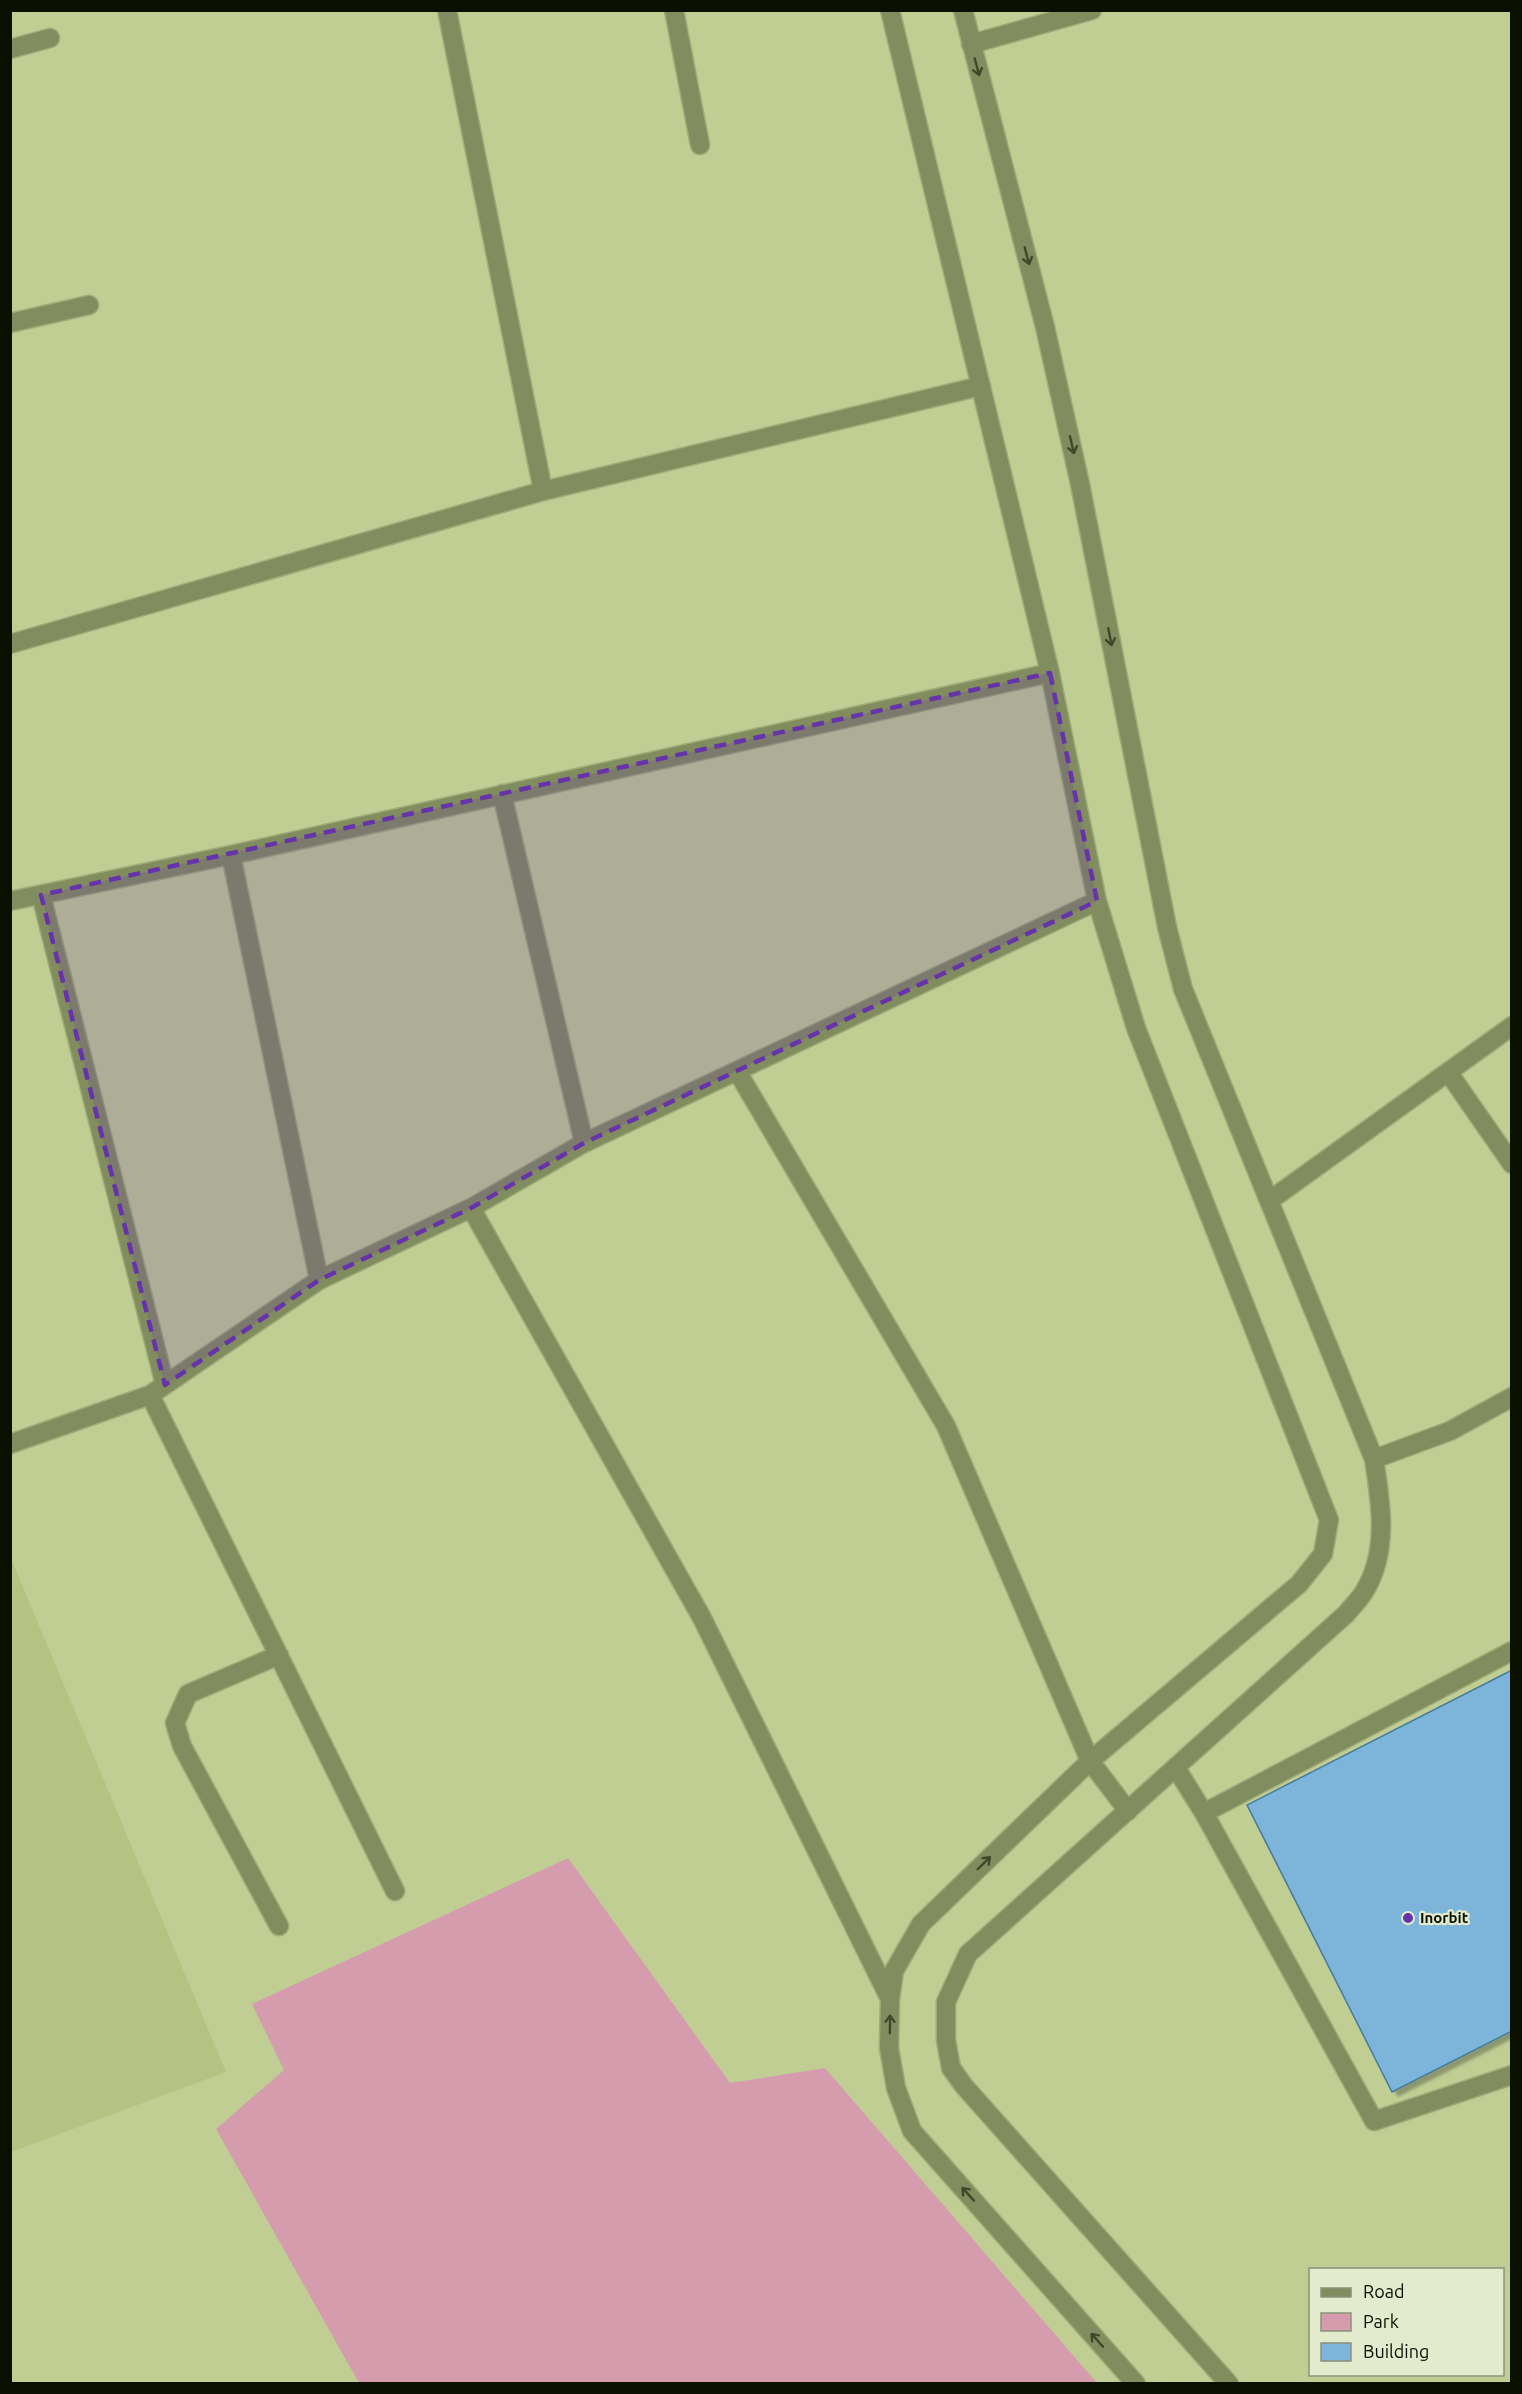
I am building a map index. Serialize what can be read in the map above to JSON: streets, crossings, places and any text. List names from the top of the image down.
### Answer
{
  "places": ["Inorbit"],
  "legend": ["Road", "Park", "Building"]
}
